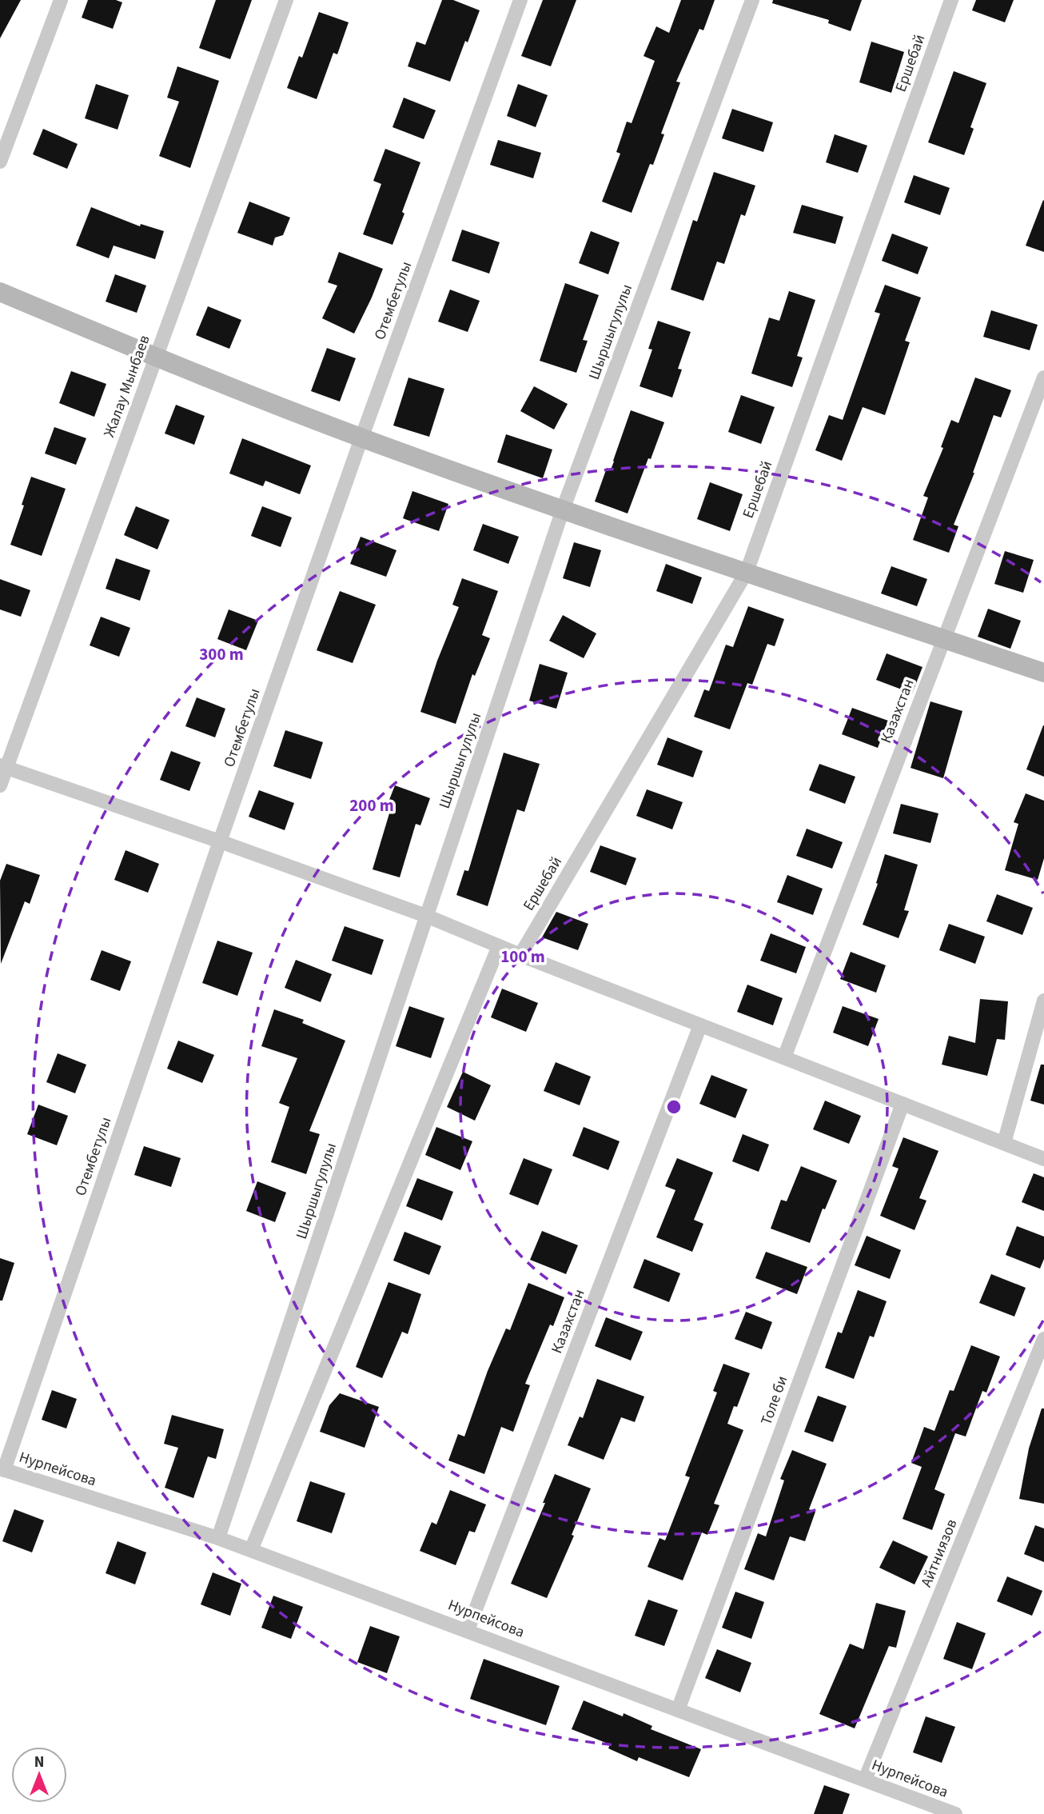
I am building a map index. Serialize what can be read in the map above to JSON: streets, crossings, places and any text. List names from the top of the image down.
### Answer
{
  "streets": {
    "street": [
      "Ершебай",
      "Отембетулы",
      "Шыршыгулулы",
      "Жалау Мынбаев",
      "Казахстан",
      "Толе би",
      "Нурпейсова",
      "Айтниязов"
    ]
  },
  "crossings": [
    ["Отембетулы", "Нурпейсова"],
    ["Шыршыгулулы", "Нурпейсова"],
    ["Казахстан", "Нурпейсова"],
    ["Толе би", "Нурпейсова"],
    ["Нурпейсова", "Айтниязов"]
  ],
  "north": "top",
  "rings": ["300 m", "200 m", "100 m"]
}
